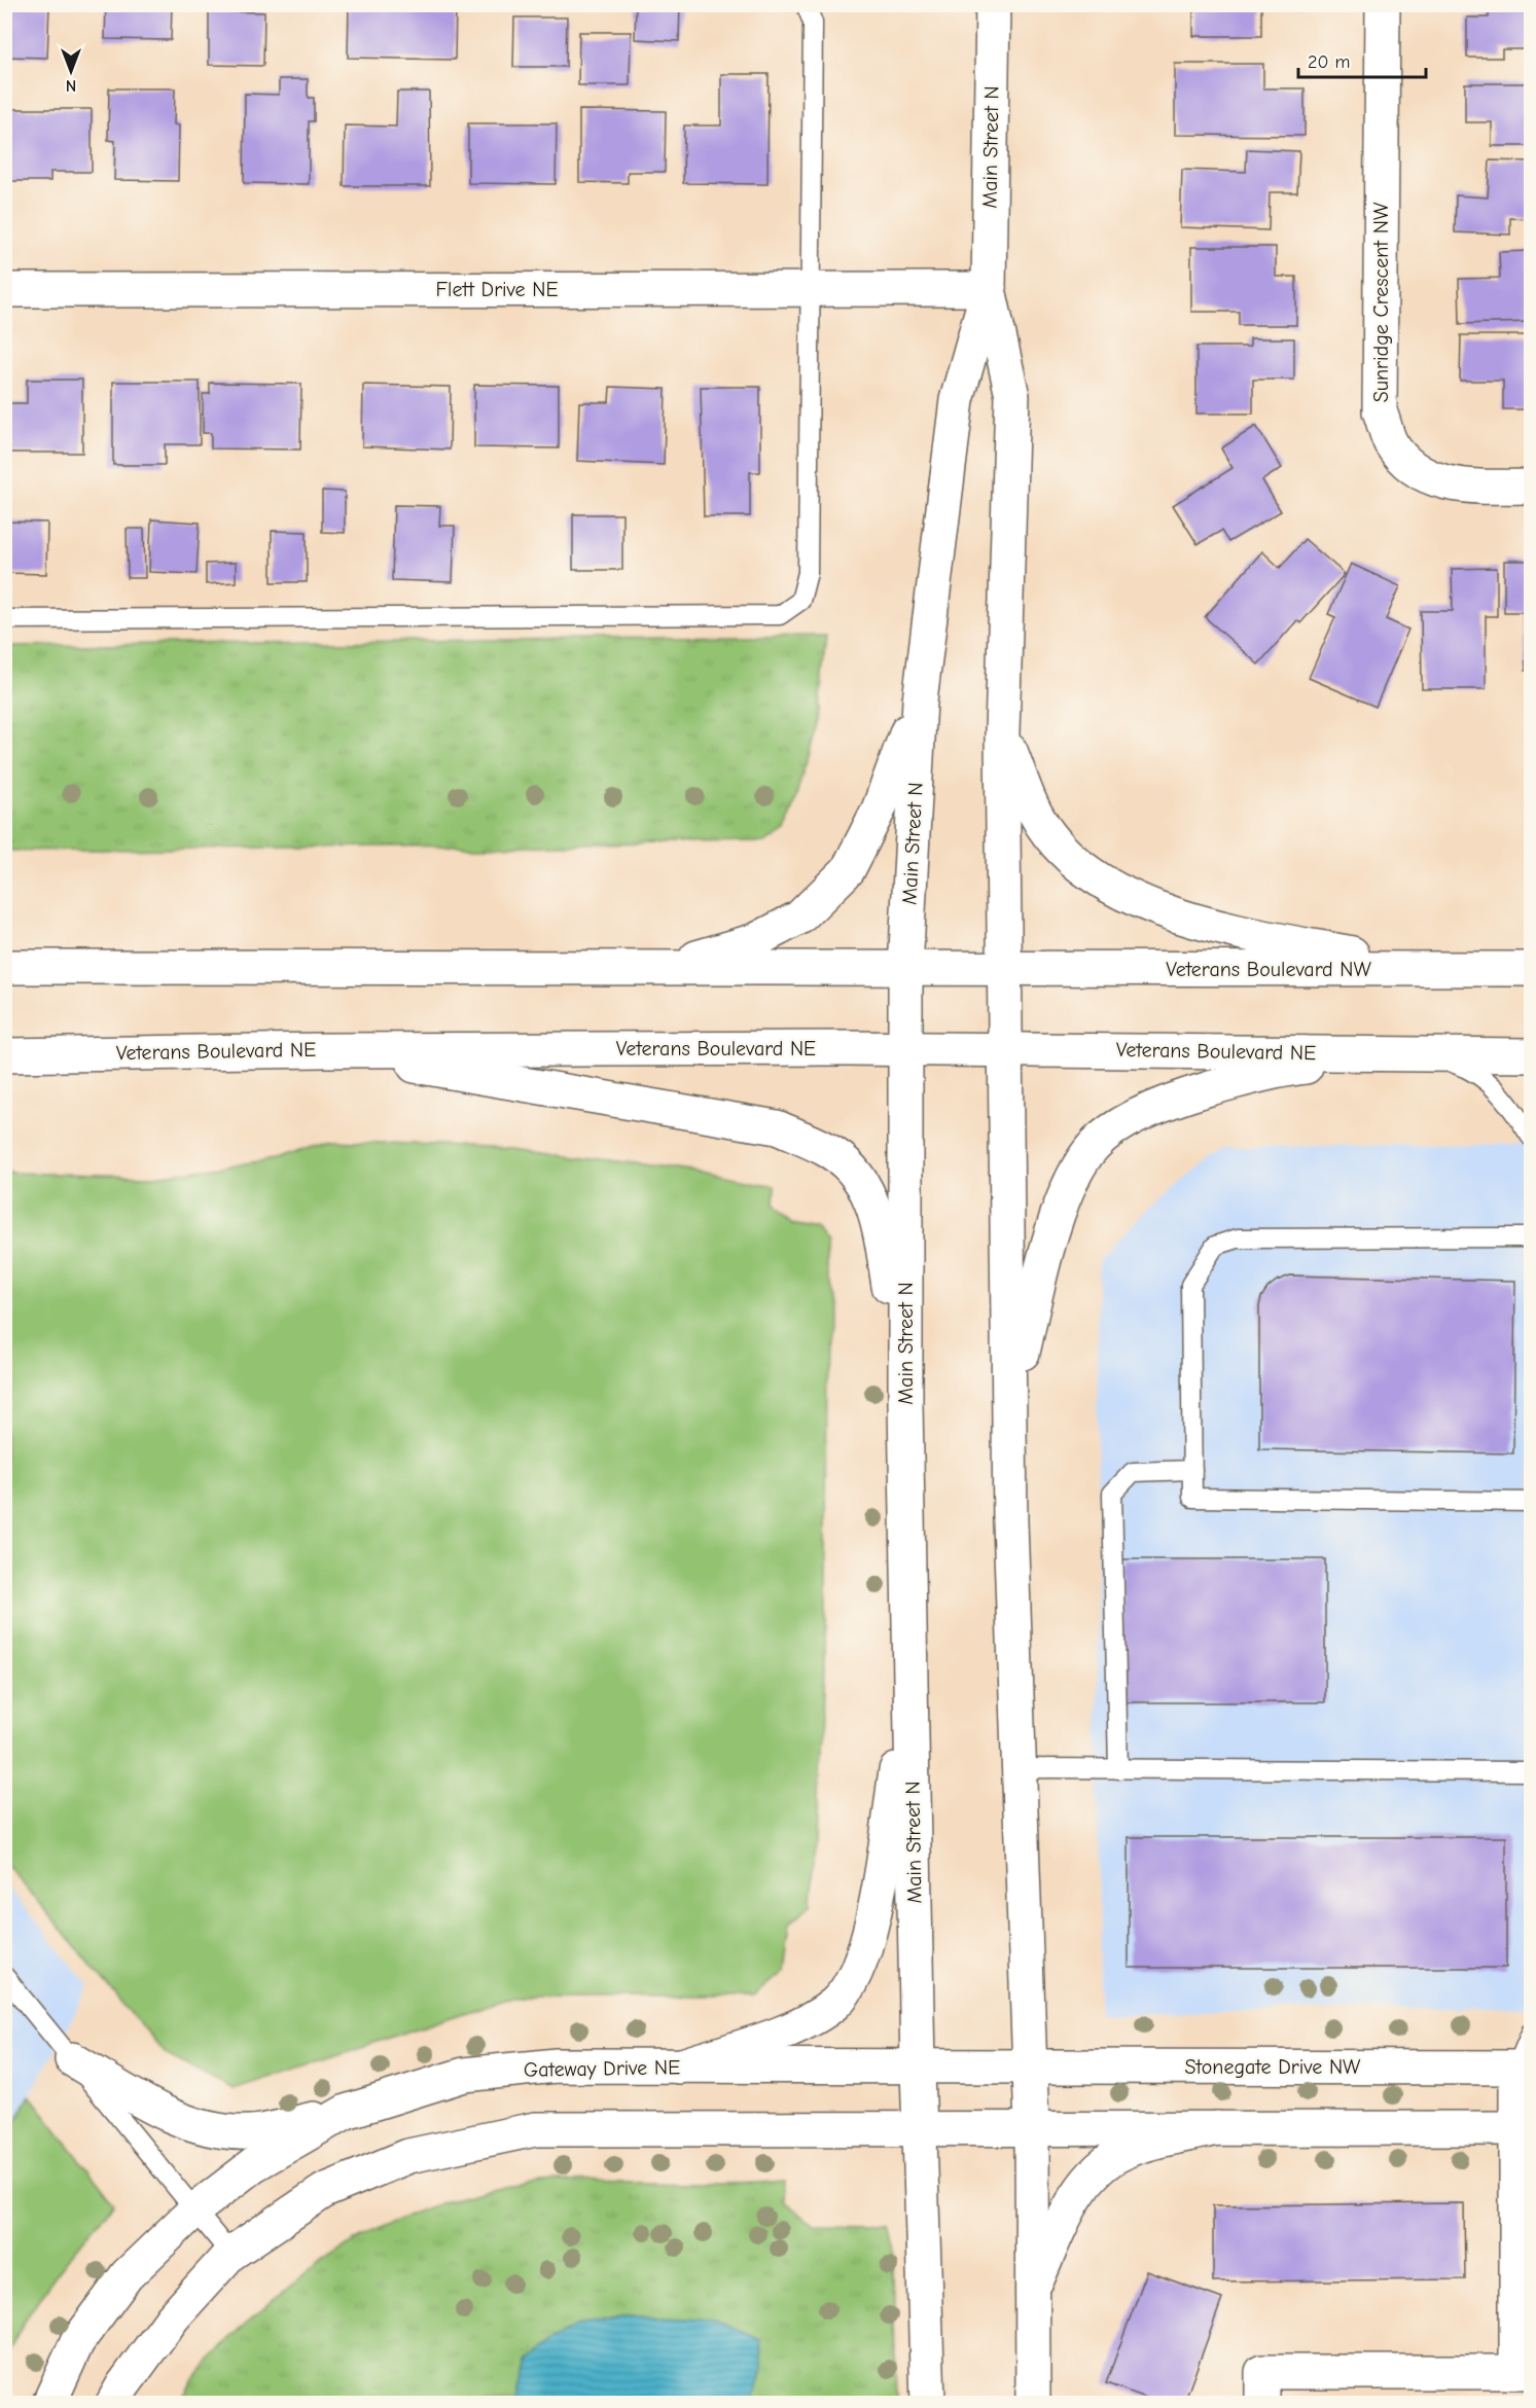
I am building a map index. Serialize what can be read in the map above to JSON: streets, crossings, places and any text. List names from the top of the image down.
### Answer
{
  "streets": {
    "street": [
      "Main Street N",
      "Flett Drive NE",
      "Sunridge Crescent NW",
      "Veterans Boulevard NW",
      "Veterans Boulevard NE",
      "Stonegate Drive NW",
      "Gateway Drive NE"
    ]
  },
  "crossings": [
    ["Main Street N", "Flett Drive NE"],
    ["Main Street N", "Veterans Boulevard NW"],
    ["Main Street N", "Veterans Boulevard NE"],
    ["Main Street N", "Stonegate Drive NW"],
    ["Main Street N", "Gateway Drive NE"],
    ["Stonegate Drive NW", "Gateway Drive NE"]
  ],
  "scale_bar": "20 m",
  "north": "bottom"
}
